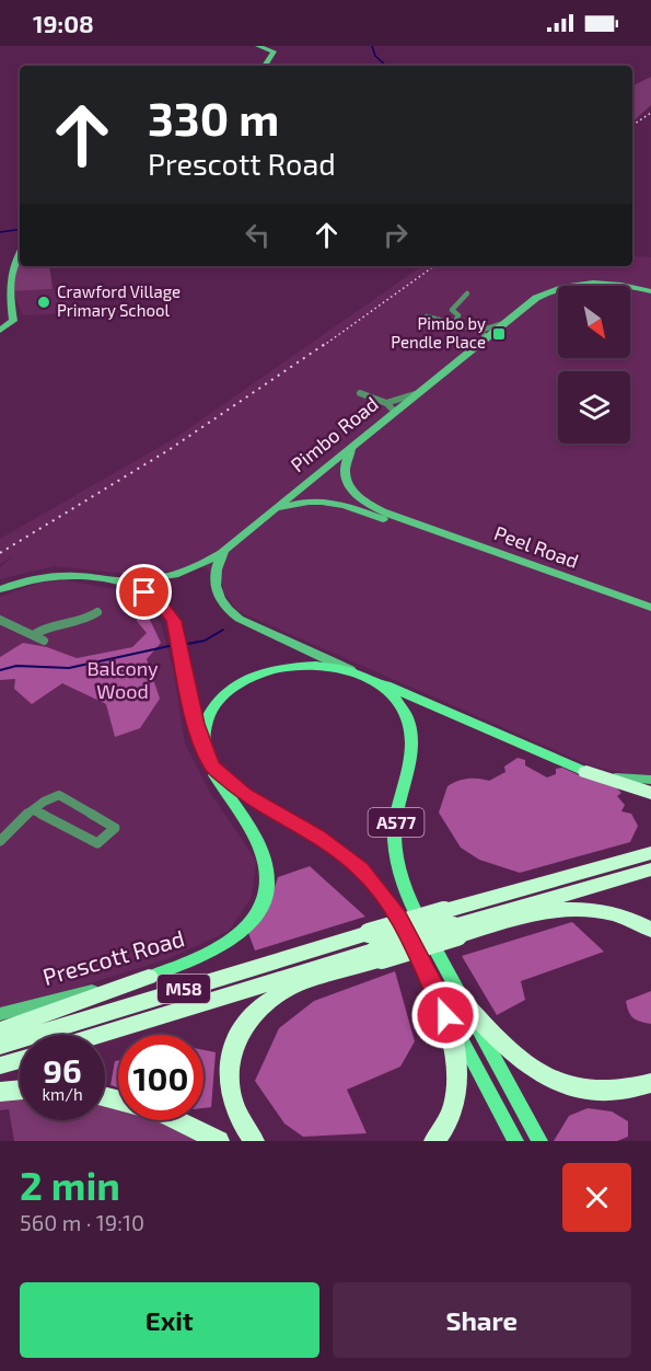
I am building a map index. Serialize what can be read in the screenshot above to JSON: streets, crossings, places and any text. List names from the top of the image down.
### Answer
{
  "streets": {
    "highway": ["M58"],
    "main road": ["A577", "Prescott Road"],
    "street": ["Pimbo Road", "Peel Road"]
  },
  "crossings": [
    ["Pimbo Road", "Peel Road"],
    ["A577", "Prescott Road"]
  ],
  "parks": ["Balcony Wood"],
  "places": {
    "other": ["Crawford Village Primary School"],
    "transit": ["Pimbo by Pendle Place"]
  },
  "north": "bottom right",
  "page": {
    "status": "19:08",
    "turn": ["330 m", "Prescott Road"],
    "speed": "96 km/h",
    "limit": "100",
    "heading": ["2 min", "560 m · 19:10"],
    "buttons": ["Exit", "Share"]
  }
}
